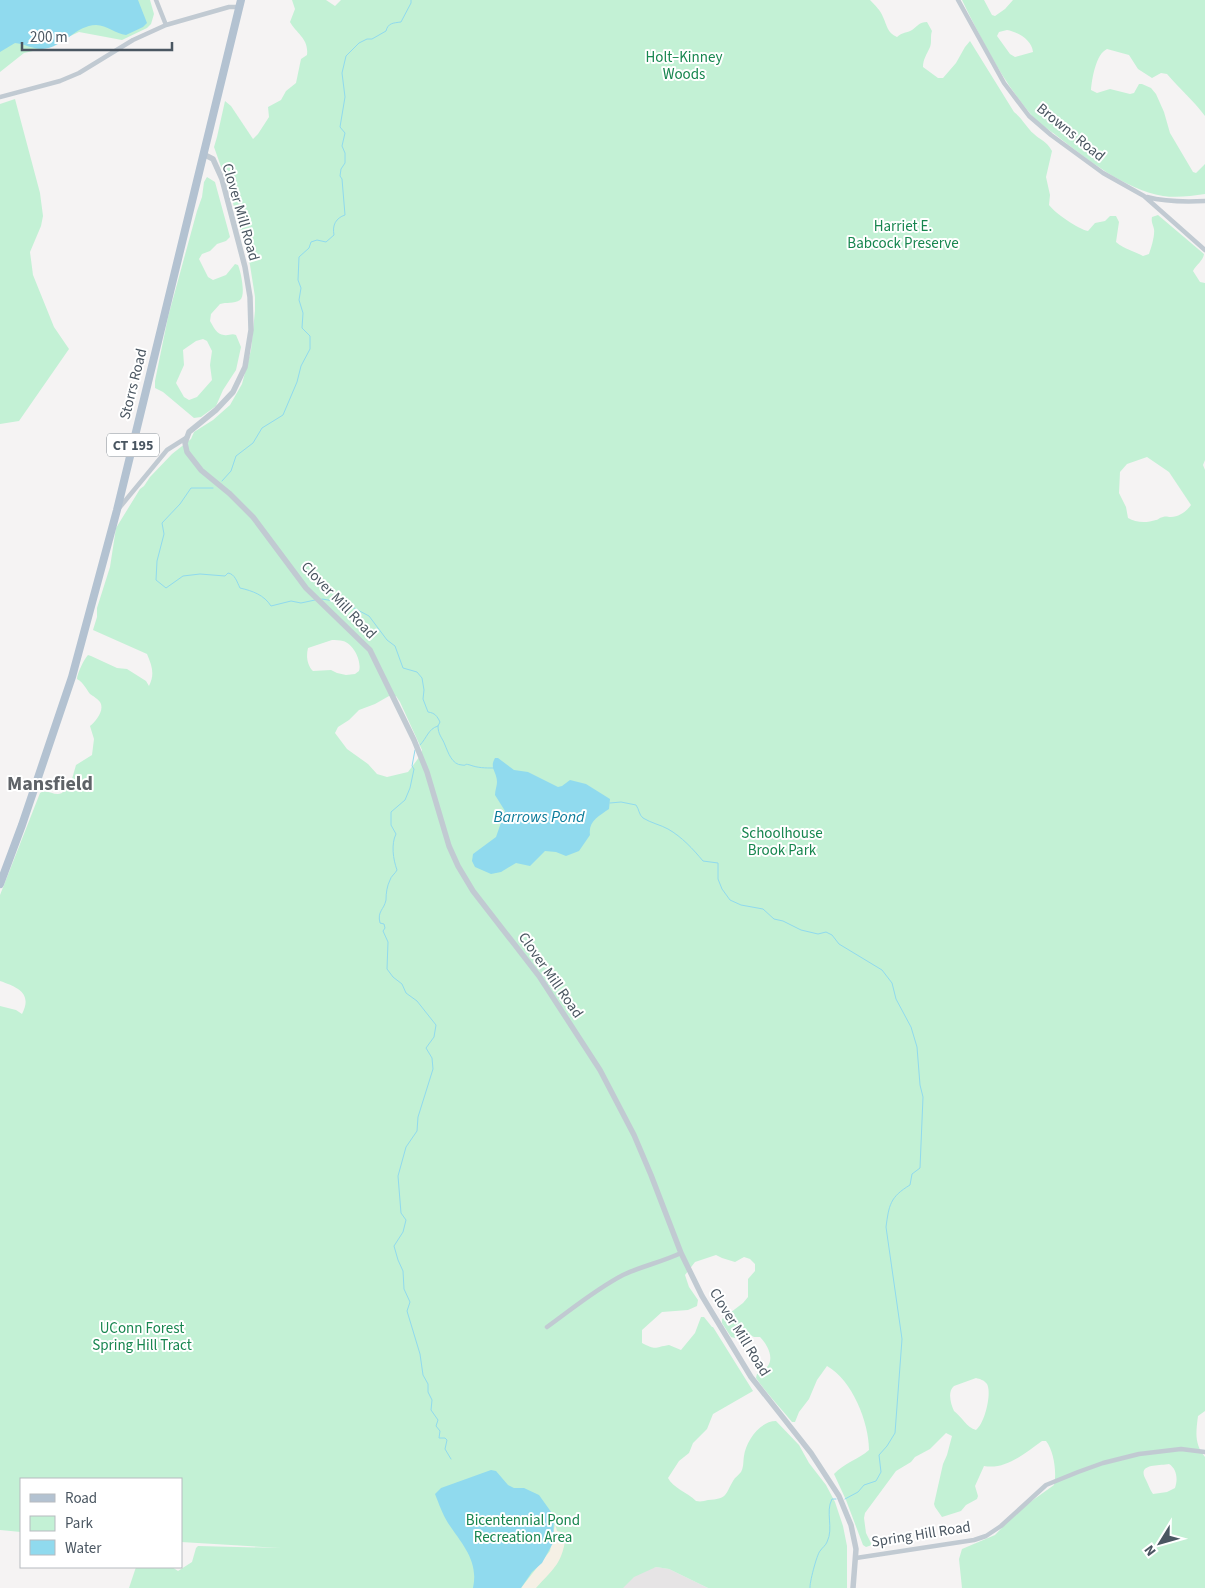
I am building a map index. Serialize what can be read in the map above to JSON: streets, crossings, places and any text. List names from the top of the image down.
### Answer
{
  "streets": {
    "main road": ["Storrs Road", "CT 195"],
    "street": ["Browns Road", "Clover Mill Road", "Spring Hill Road"]
  },
  "crossings": [
    ["Clover Mill Road", "Storrs Road"],
    ["Clover Mill Road", "Spring Hill Road"]
  ],
  "districts": ["Mansfield"],
  "water": ["Barrows Pond"],
  "parks": [
    "Holt–Kinney Woods",
    "Harriet E. Babcock Preserve",
    "Schoolhouse Brook Park",
    "UConn Forest Spring Hill Tract",
    "Bicentennial Pond Recreation Area"
  ],
  "legend": ["Road", "Park", "Water"],
  "scale_bar": "200 m",
  "north": "bottom left"
}
